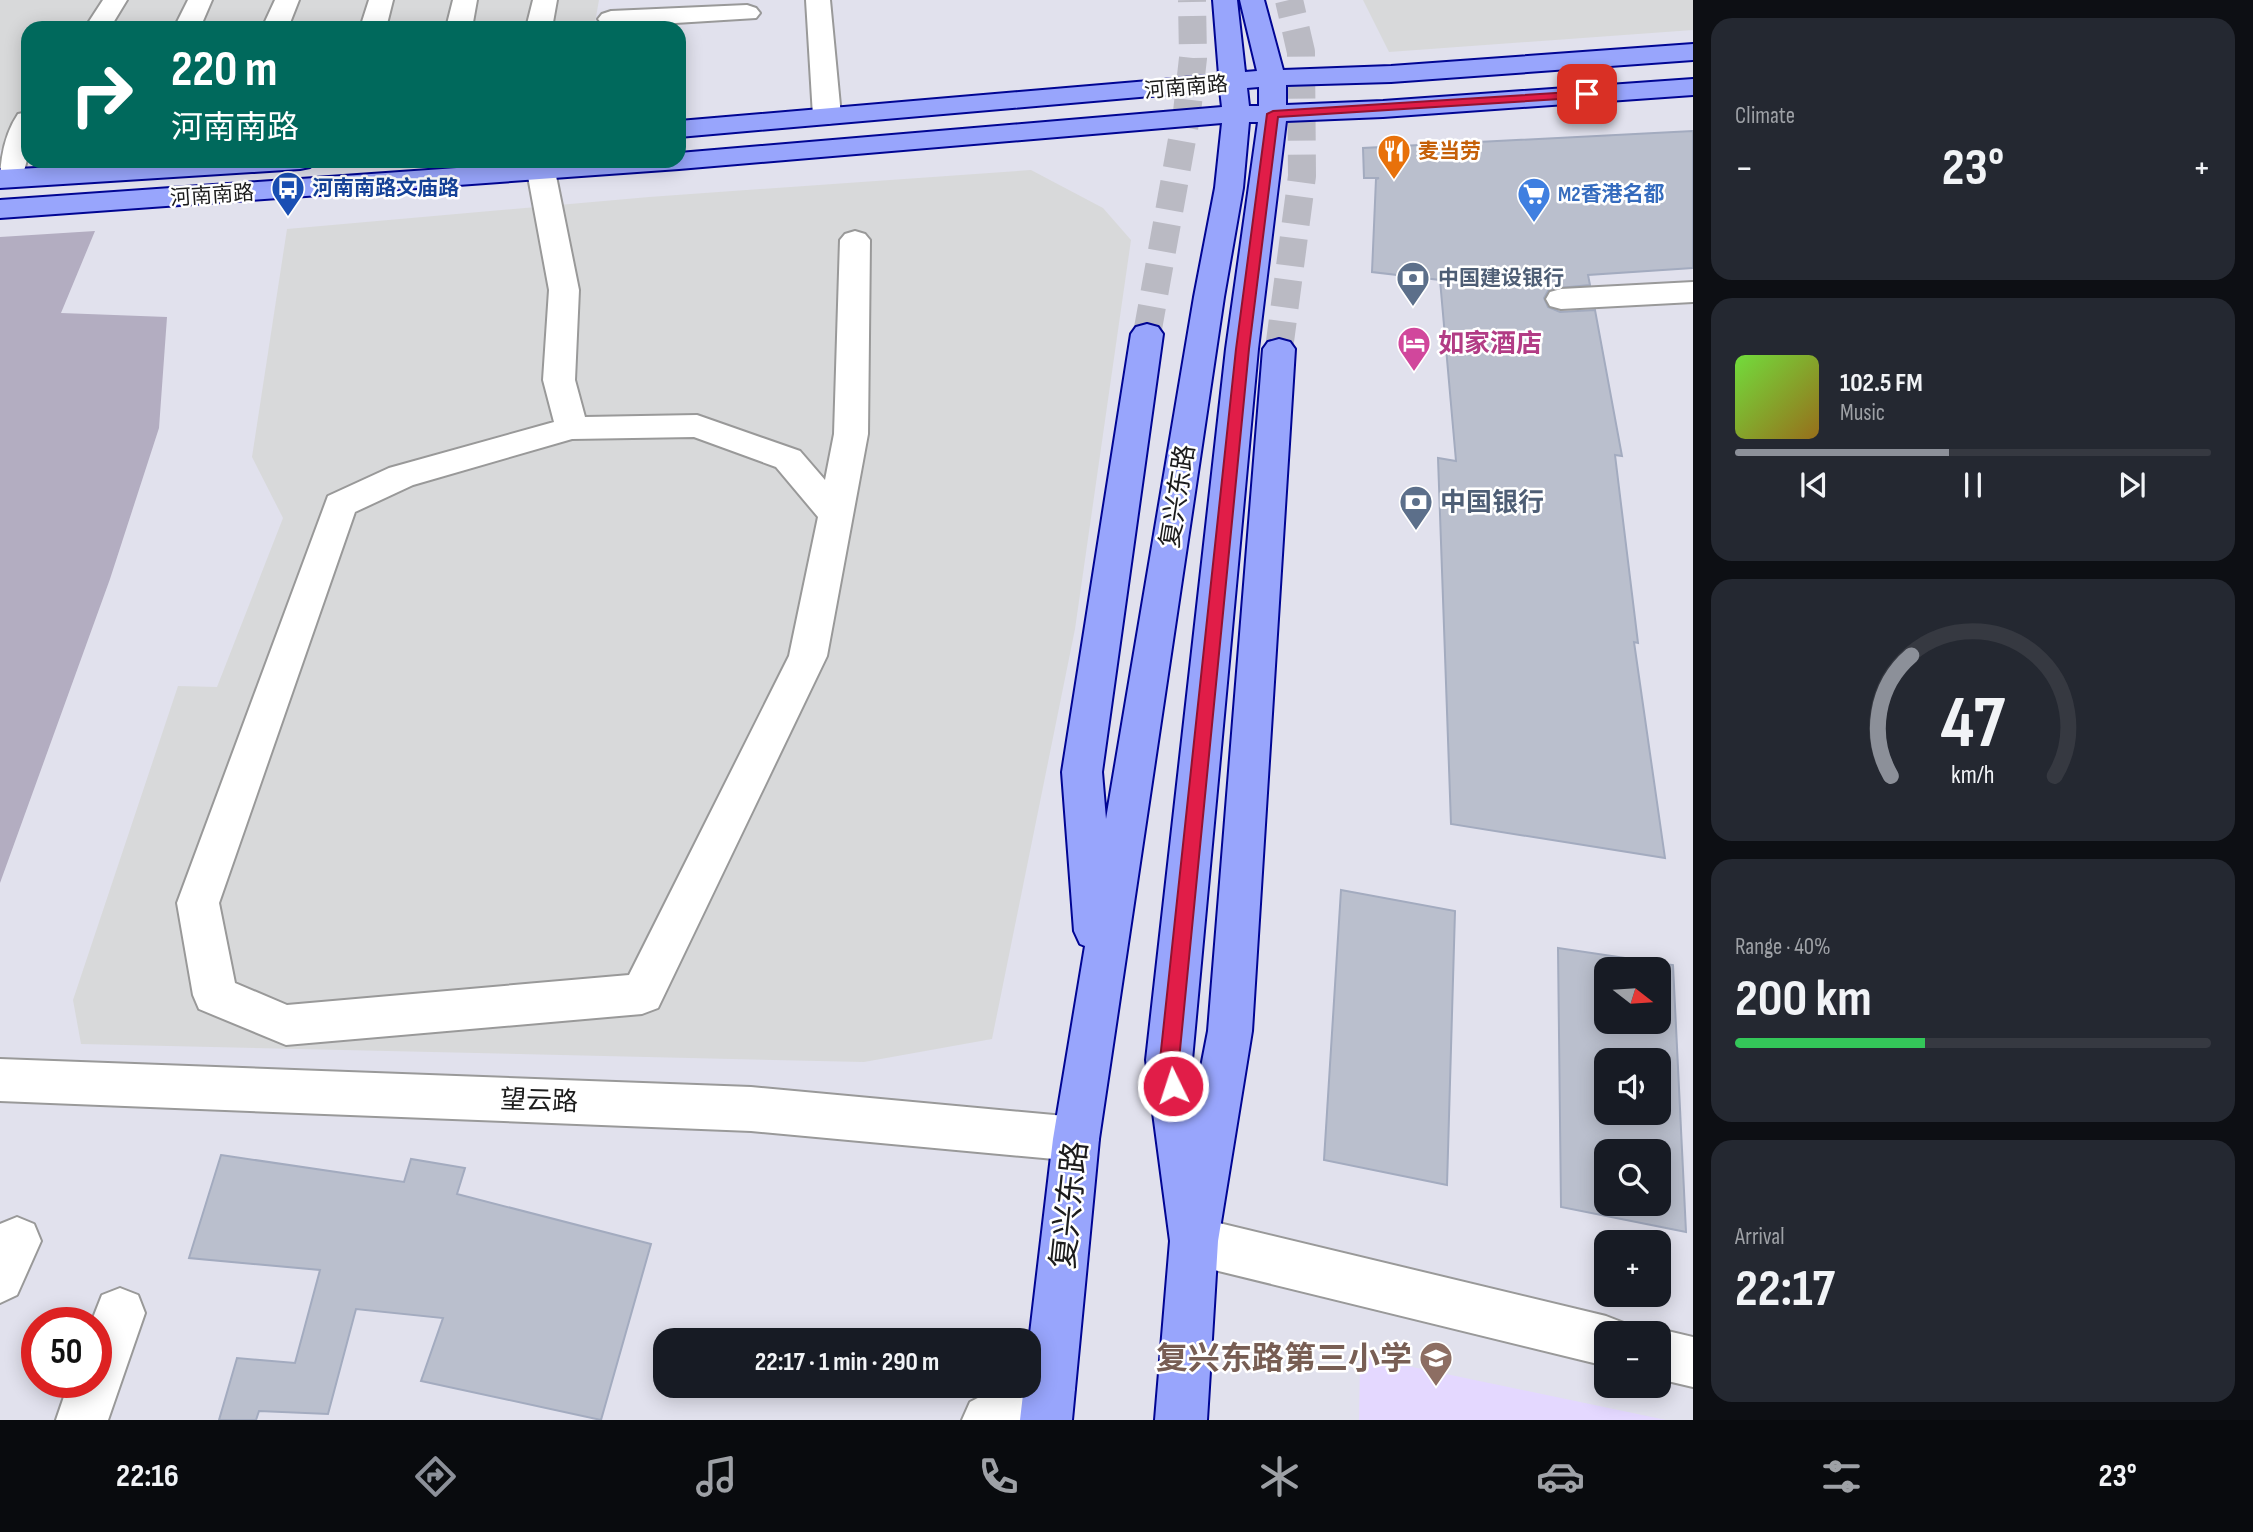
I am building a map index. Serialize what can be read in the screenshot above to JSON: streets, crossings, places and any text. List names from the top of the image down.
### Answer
{
  "streets": {
    "main road": ["河南南路", "复兴东路"],
    "street": ["望云路"]
  },
  "crossings": [
    ["河南南路", "复兴东路"],
    ["复兴东路", "望云路"]
  ],
  "places": {
    "restaurant": ["麦当劳"],
    "bus stop": ["河南南路文庙路"],
    "supermarket": ["M2香港名都"],
    "bank": ["中国建设银行", "中国银行"],
    "hotel": ["如家酒店"],
    "school or university": ["复兴东路第三小学"]
  },
  "north": "right",
  "page": {
    "tile": [
      "Climate",
      ["Range · 40%", "200 km"],
      ["Arrival", "22:17"]
    ],
    "turn": ["220 m", "河南南路"],
    "heat": ["−", "23°", "+"],
    "song": ["102.5 FM", "Music"],
    "map_buttons": ["+", "−"],
    "limit": "50",
    "trip": "22:17 · 1 min · 290 m",
    "tabs": ["22:16", "23°"],
    "gauge": ["47", "km/h"]
  }
}
